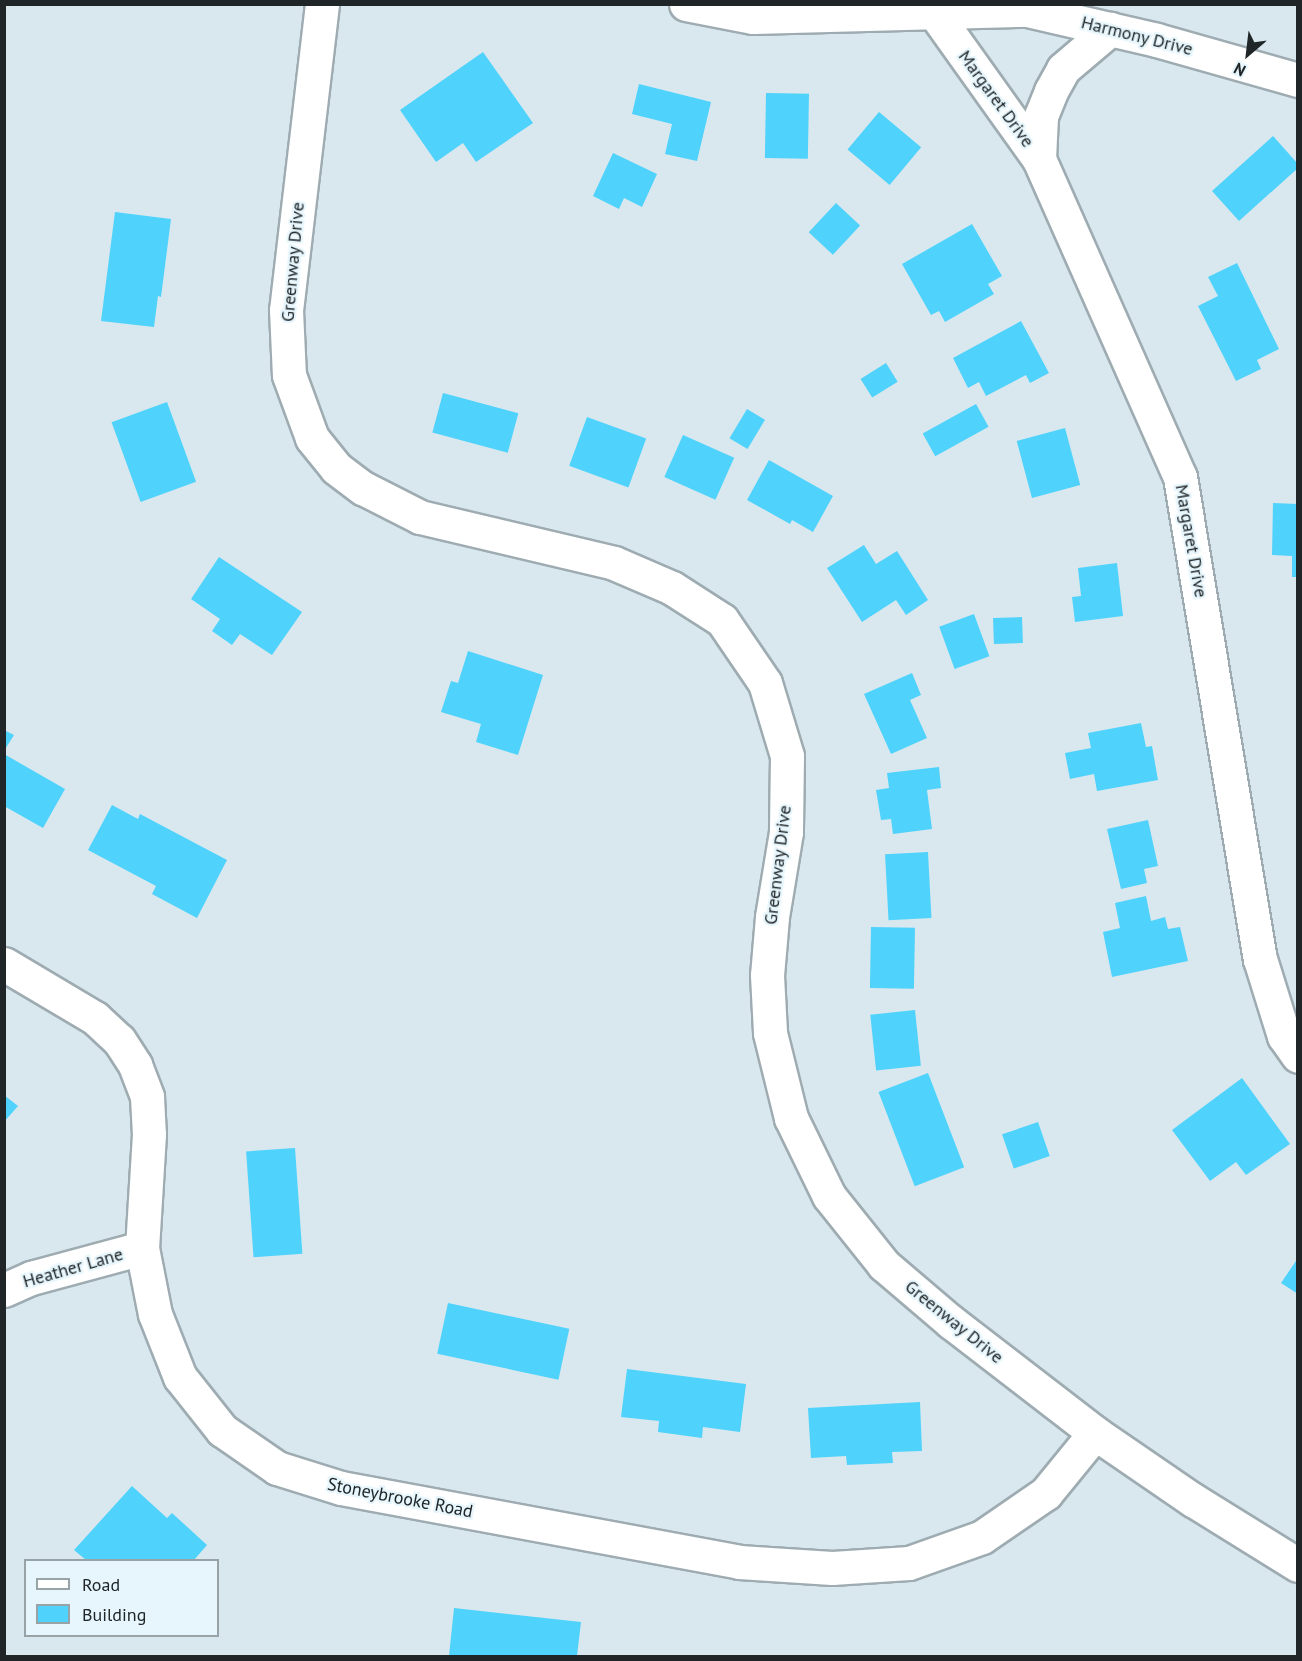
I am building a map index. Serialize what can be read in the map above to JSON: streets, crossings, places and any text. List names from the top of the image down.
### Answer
{
  "streets": {
    "street": [
      "Harmony Drive",
      "Margaret Drive",
      "Greenway Drive",
      "Heather Lane",
      "Stoneybrooke Road"
    ]
  },
  "crossings": [
    ["Harmony Drive", "Margaret Drive"],
    ["Greenway Drive", "Stoneybrooke Road"],
    ["Heather Lane", "Stoneybrooke Road"]
  ],
  "legend": ["Road", "Building"],
  "north": "bottom left"
}
